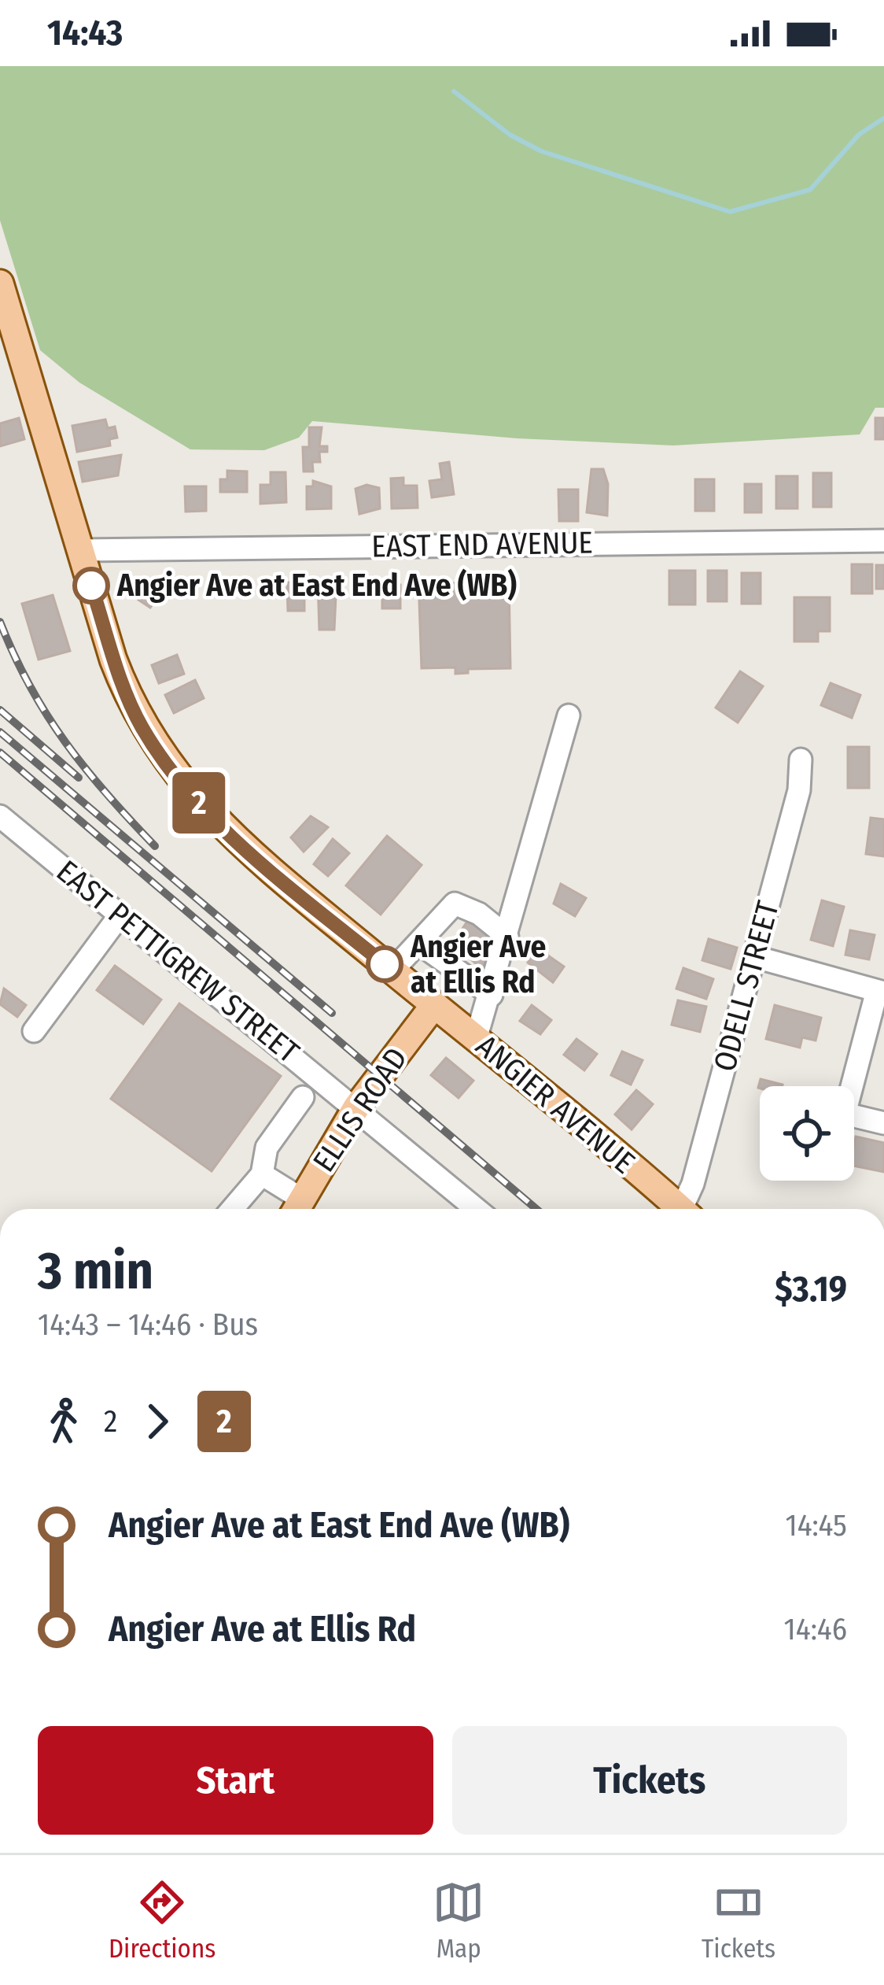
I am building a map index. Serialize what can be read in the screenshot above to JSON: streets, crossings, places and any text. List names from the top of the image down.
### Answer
{
  "streets": {
    "main road": ["ANGIER AVENUE", "ELLIS ROAD"],
    "street": ["EAST END AVENUE", "EAST PETTIGREW STREET", "ODELL STREET"]
  },
  "crossings": [
    ["EAST END AVENUE", "ANGIER AVENUE"],
    ["EAST PETTIGREW STREET", "ELLIS ROAD"],
    ["ANGIER AVENUE", "ELLIS ROAD"]
  ],
  "places": ["Angier Ave at East End Ave (WB)", "Angier Ave at Ellis Rd"],
  "lines": ["bus line 2"],
  "page": {
    "status": "14:43",
    "on_map": "2",
    "heading": ["3 min", "14:43 – 14:46 · Bus", "$3.19"],
    "legs": ["2", "2"],
    "list": [
      {
        "name": "Angier Ave at East End Ave (WB)",
        "value": "14:45"
      },
      {
        "name": "Angier Ave at Ellis Rd",
        "value": "14:46"
      }
    ],
    "buttons": ["Start", "Tickets"],
    "tabs": ["Directions", "Map", "Tickets"]
  }
}
